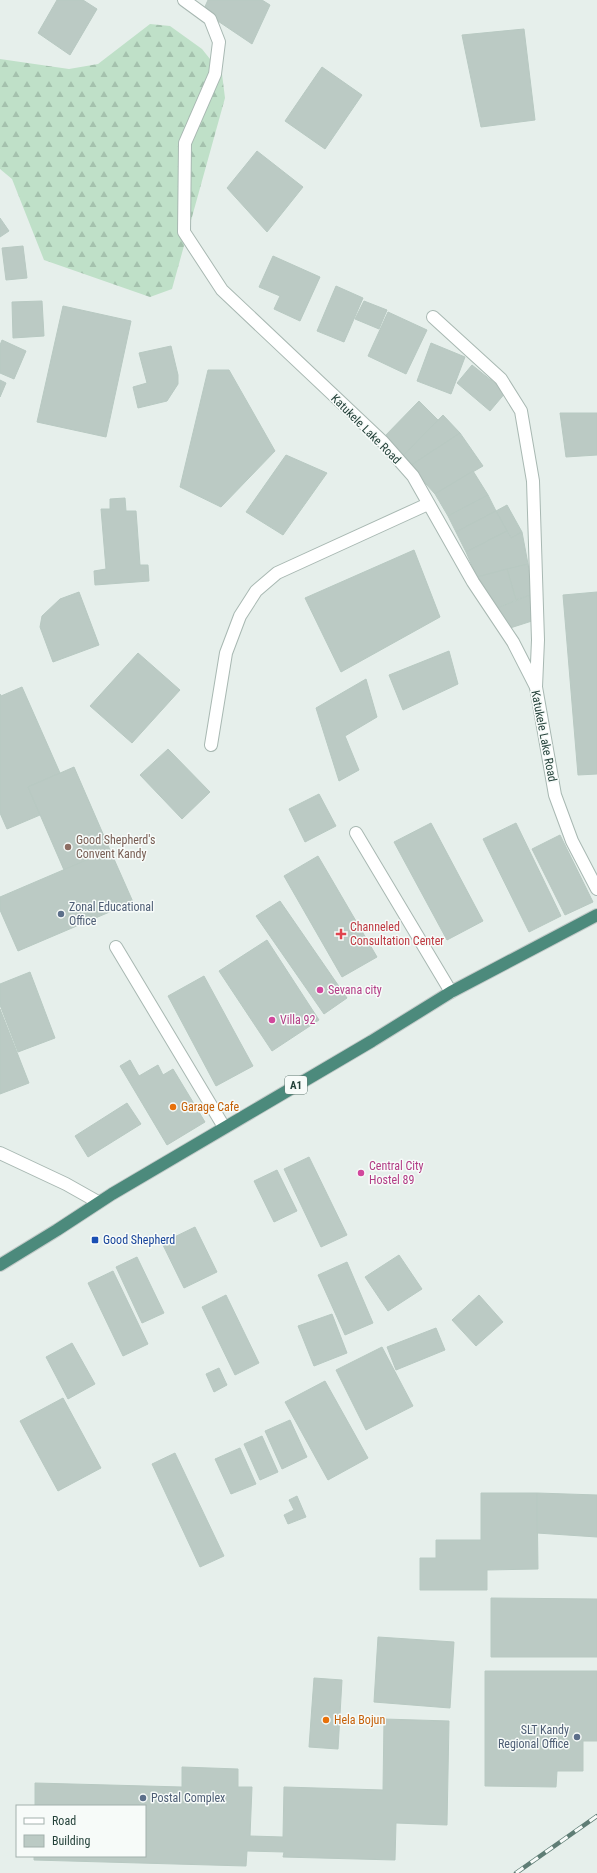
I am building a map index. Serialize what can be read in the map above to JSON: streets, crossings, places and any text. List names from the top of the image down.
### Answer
{
  "streets": {
    "highway": ["A1"],
    "street": ["Katukele Lake Road"]
  },
  "places": {
    "other": [
      "Good Shepherd's Convent Kandy",
      "Zonal Educational Office",
      "Sevana city",
      "Villa 92",
      "Garage Cafe",
      "Central City Hostel 89",
      "Hela Bojun",
      "SLT Kandy Regional Office",
      "Postal Complex"
    ],
    "health": ["Channeled Consultation Center"],
    "transit": ["Good Shepherd"]
  },
  "legend": ["Road", "Building"]
}
